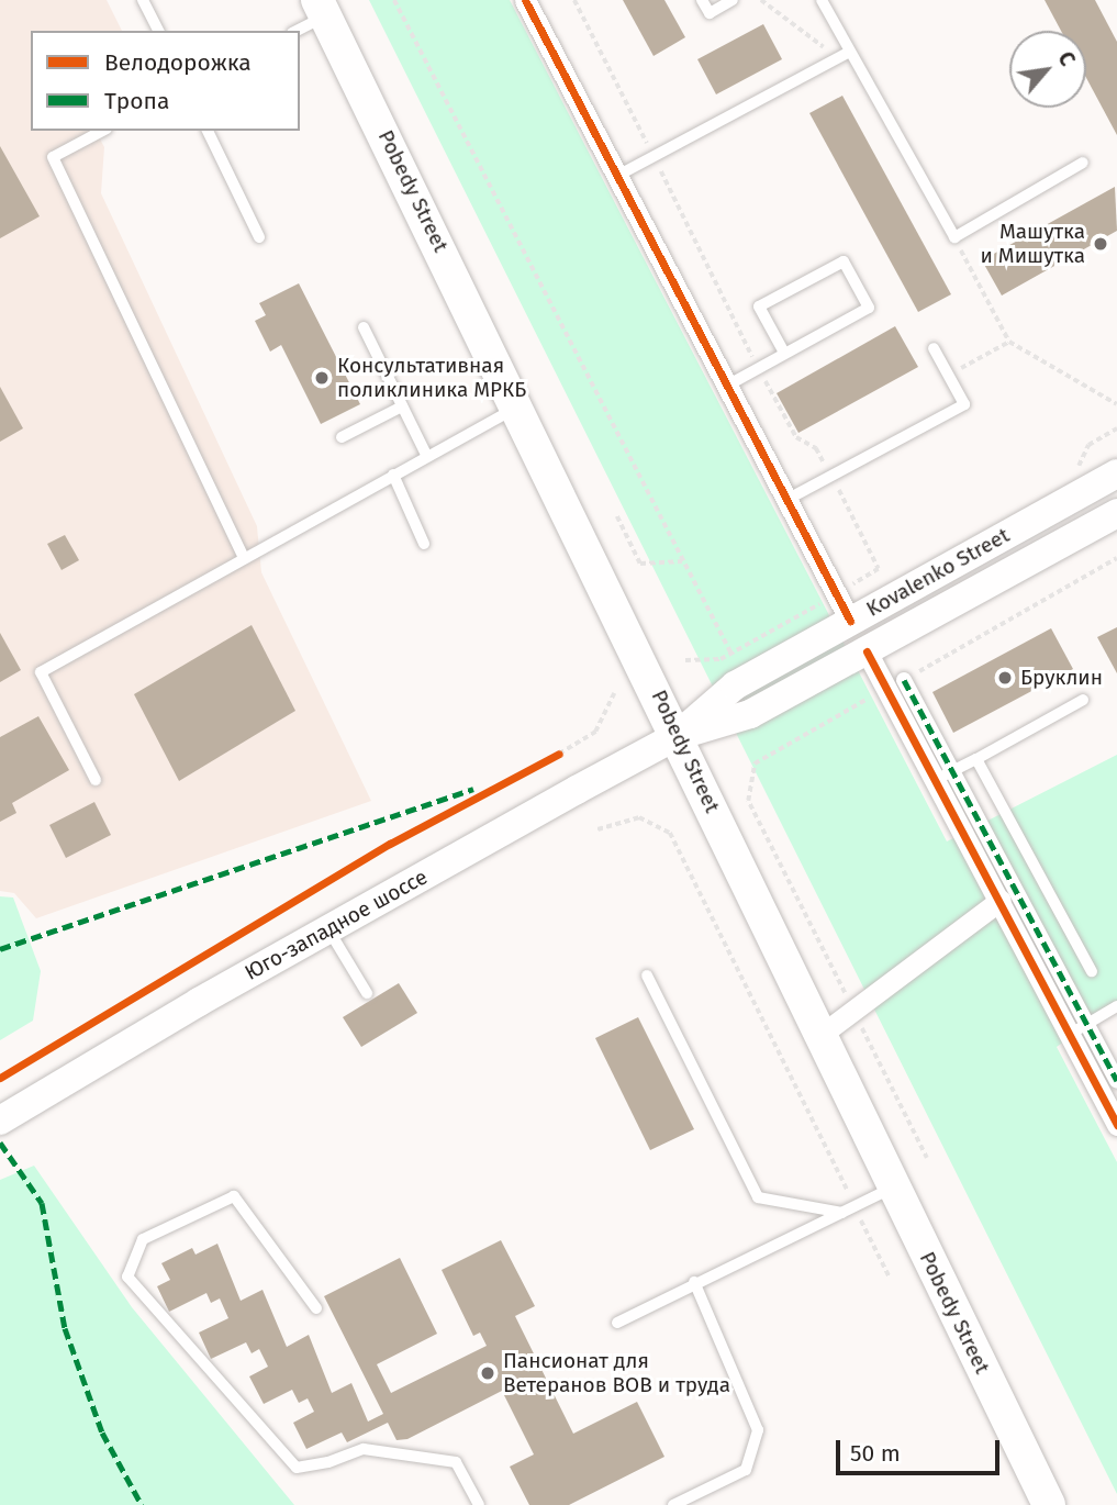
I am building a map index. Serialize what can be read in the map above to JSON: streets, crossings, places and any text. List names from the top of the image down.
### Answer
{
  "streets": {
    "main road": ["Pobedy Street", "Kovalenko Street", "Юго-западное шоссе"]
  },
  "crossings": [
    ["Pobedy Street", "Kovalenko Street"],
    ["Pobedy Street", "Юго-западное шоссе"],
    ["Kovalenko Street", "Юго-западное шоссе"]
  ],
  "places": [
    "Машутка и Мишутка",
    "Консультативная поликлиника МРКБ",
    "Бруклин",
    "Пансионат для Ветеранов ВОВ и труда"
  ],
  "legend": ["Велодорожка", "Тропа"],
  "scale_bar": "50 m",
  "north": "top right"
}
